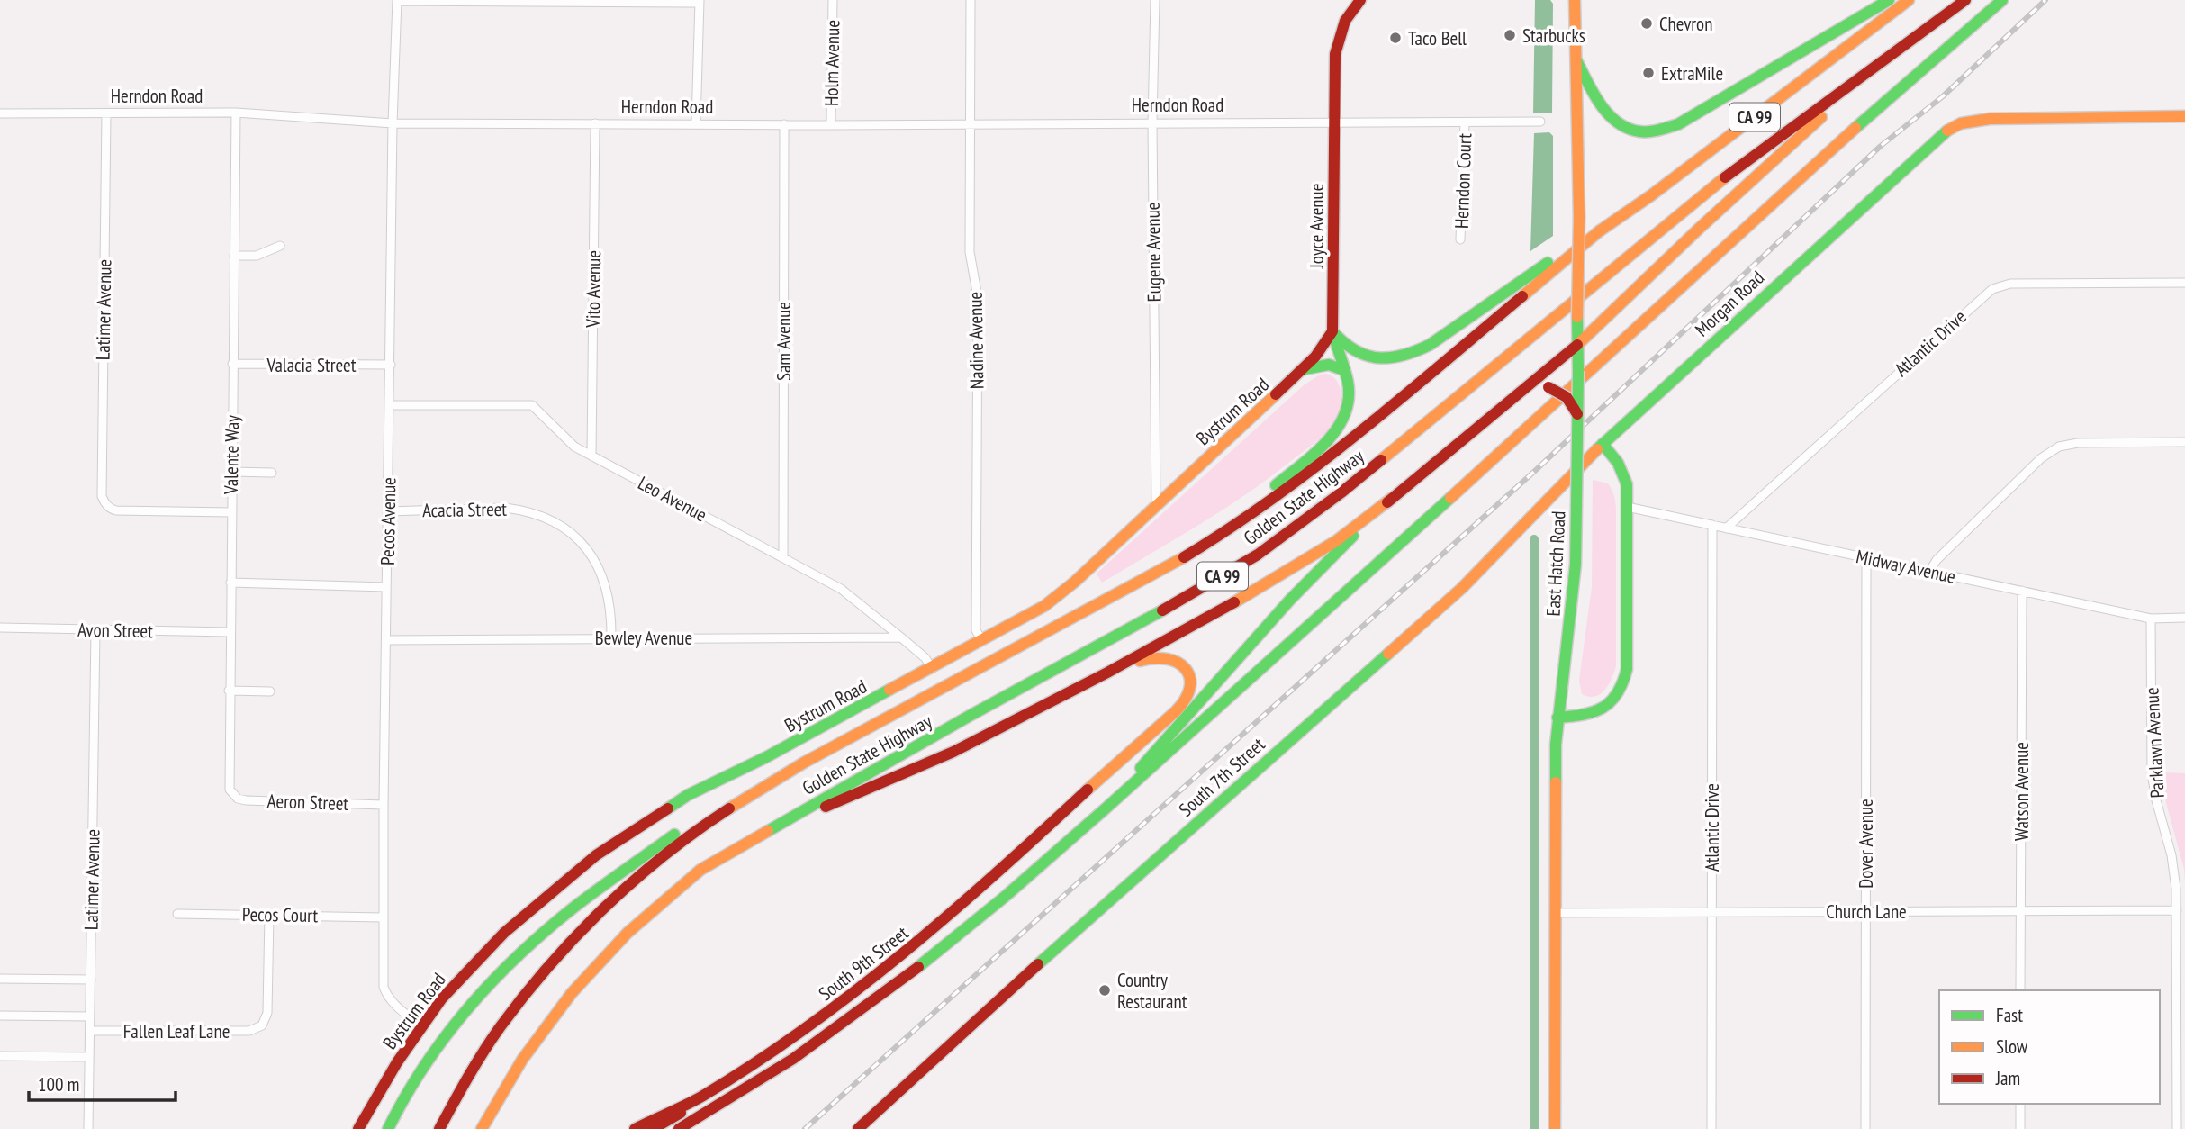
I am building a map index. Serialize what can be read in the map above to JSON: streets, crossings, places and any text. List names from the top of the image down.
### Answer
{
  "streets": {
    "main road": [
      "CA 99",
      "Joyce Avenue",
      "Morgan Road",
      "Bystrum Road",
      "Golden State Highway",
      "East Hatch Road",
      "South 7th Street",
      "South 9th Street"
    ],
    "street": [
      "Holm Avenue",
      "Herndon Road",
      "Herndon Court",
      "Eugene Avenue",
      "Vito Avenue",
      "Latimer Avenue",
      "Nadine Avenue",
      "Sam Avenue",
      "Atlantic Drive",
      "Valacia Street",
      "Valente Way",
      "Leo Avenue",
      "Acacia Street",
      "Pecos Avenue",
      "Midway Avenue",
      "Avon Street",
      "Bewley Avenue",
      "Parklawn Avenue",
      "Watson Avenue",
      "Aeron Street",
      "Dover Avenue",
      "Church Lane",
      "Pecos Court",
      "Fallen Leaf Lane"
    ]
  },
  "crossings": [
    ["Holm Avenue", "Herndon Road"],
    ["Herndon Road", "Herndon Court"],
    ["Herndon Road", "Joyce Avenue"],
    ["Herndon Road", "Eugene Avenue"],
    ["Herndon Road", "Vito Avenue"],
    ["Herndon Road", "Latimer Avenue"],
    ["Herndon Road", "Nadine Avenue"],
    ["Herndon Road", "Sam Avenue"],
    ["Herndon Road", "Valente Way"],
    ["Herndon Road", "Pecos Avenue"],
    ["Joyce Avenue", "Bystrum Road"],
    ["Joyce Avenue", "Golden State Highway"],
    ["Eugene Avenue", "Bystrum Road"],
    ["Vito Avenue", "Leo Avenue"],
    ["Morgan Road", "South 7th Street"],
    ["Latimer Avenue", "Valente Way"],
    ["Latimer Avenue", "Avon Street"],
    ["Latimer Avenue", "Fallen Leaf Lane"],
    ["Nadine Avenue", "Bystrum Road"],
    ["Sam Avenue", "Leo Avenue"],
    ["Atlantic Drive", "Midway Avenue"],
    ["Atlantic Drive", "Church Lane"],
    ["Valacia Street", "Valente Way"],
    ["Valacia Street", "Pecos Avenue"],
    ["Bystrum Road", "Leo Avenue"],
    ["Bystrum Road", "Pecos Avenue"],
    ["Valente Way", "Avon Street"],
    ["Valente Way", "Aeron Street"],
    ["Leo Avenue", "Pecos Avenue"],
    ["Leo Avenue", "Bewley Avenue"],
    ["Acacia Street", "Pecos Avenue"],
    ["Acacia Street", "Bewley Avenue"],
    ["Pecos Avenue", "Bewley Avenue"],
    ["Pecos Avenue", "Aeron Street"],
    ["Pecos Avenue", "Pecos Court"],
    ["East Hatch Road", "Church Lane"],
    ["Midway Avenue", "Parklawn Avenue"],
    ["Midway Avenue", "Watson Avenue"],
    ["Midway Avenue", "Dover Avenue"],
    ["Parklawn Avenue", "Church Lane"],
    ["Watson Avenue", "Church Lane"],
    ["Dover Avenue", "Church Lane"],
    ["Pecos Court", "Fallen Leaf Lane"]
  ],
  "places": [
    "Chevron",
    "Starbucks",
    "Taco Bell",
    "ExtraMile",
    "Country Restaurant"
  ],
  "legend": ["Fast", "Slow", "Jam"],
  "scale_bar": "100 m"
}
